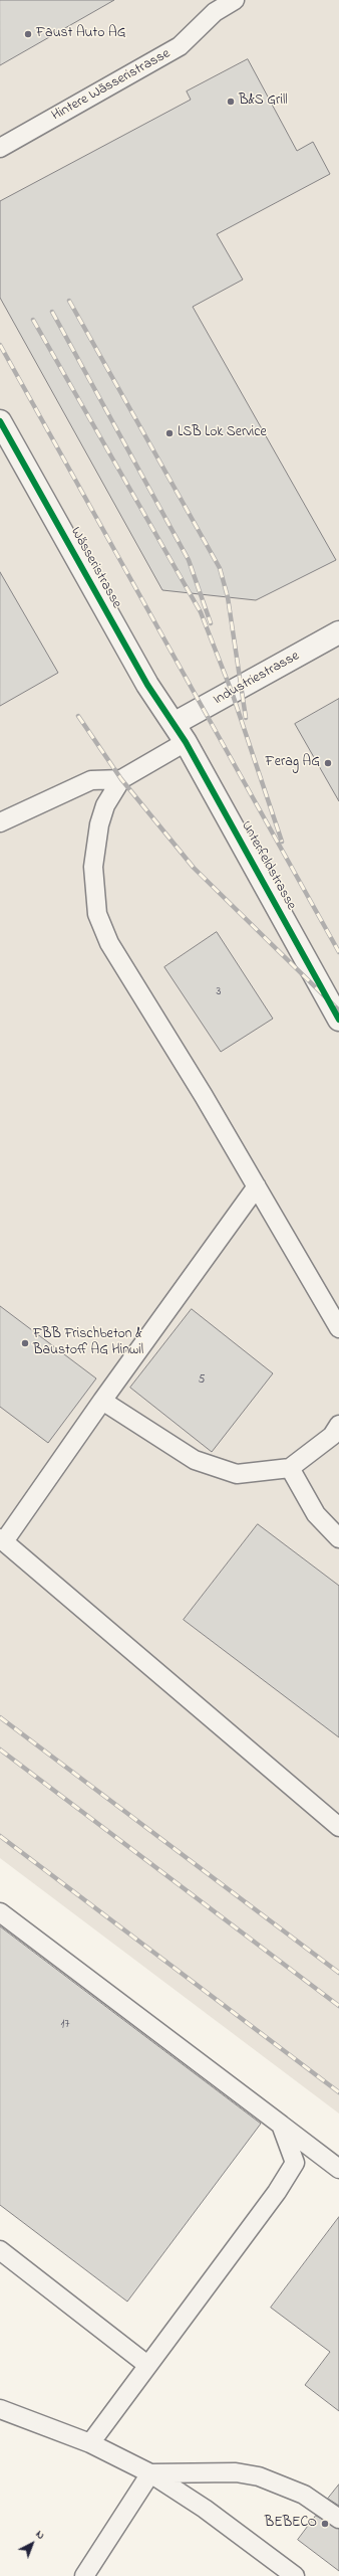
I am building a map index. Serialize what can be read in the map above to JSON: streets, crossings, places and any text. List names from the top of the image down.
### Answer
{
  "streets": {
    "street": ["Wässeristrasse", "Industriestrasse", "Unterfeldstrasse"],
    "lane": ["Hintere Wässeristrasse"]
  },
  "crossings": [
    ["Wässeristrasse", "Industriestrasse"],
    ["Wässeristrasse", "Unterfeldstrasse"],
    ["Industriestrasse", "Unterfeldstrasse"]
  ],
  "places": [
    "Faust Auto AG",
    "B&S Grill",
    "LSB Lok Service",
    "Ferag AG",
    "FBB Frischbeton & Baustoff AG Hinwil",
    "BEBECO"
  ],
  "house_numbers": ["3", "5", "17"],
  "north": "top right"
}
